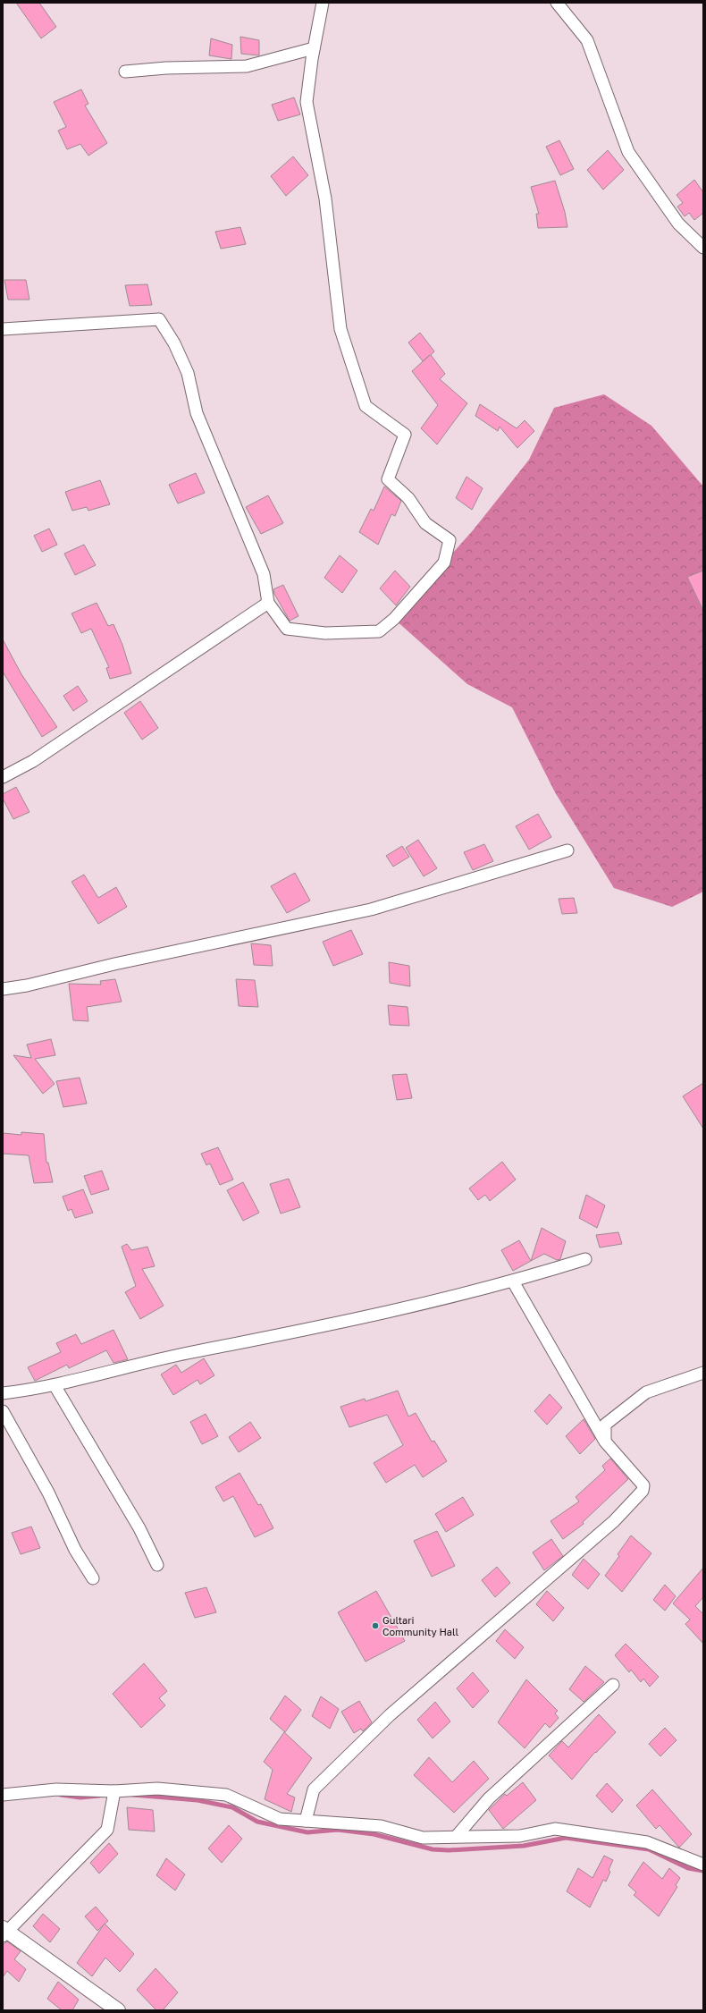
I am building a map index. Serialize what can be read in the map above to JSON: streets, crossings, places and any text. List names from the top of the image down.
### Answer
{
  "places": ["Gultari Community Hall"]
}
